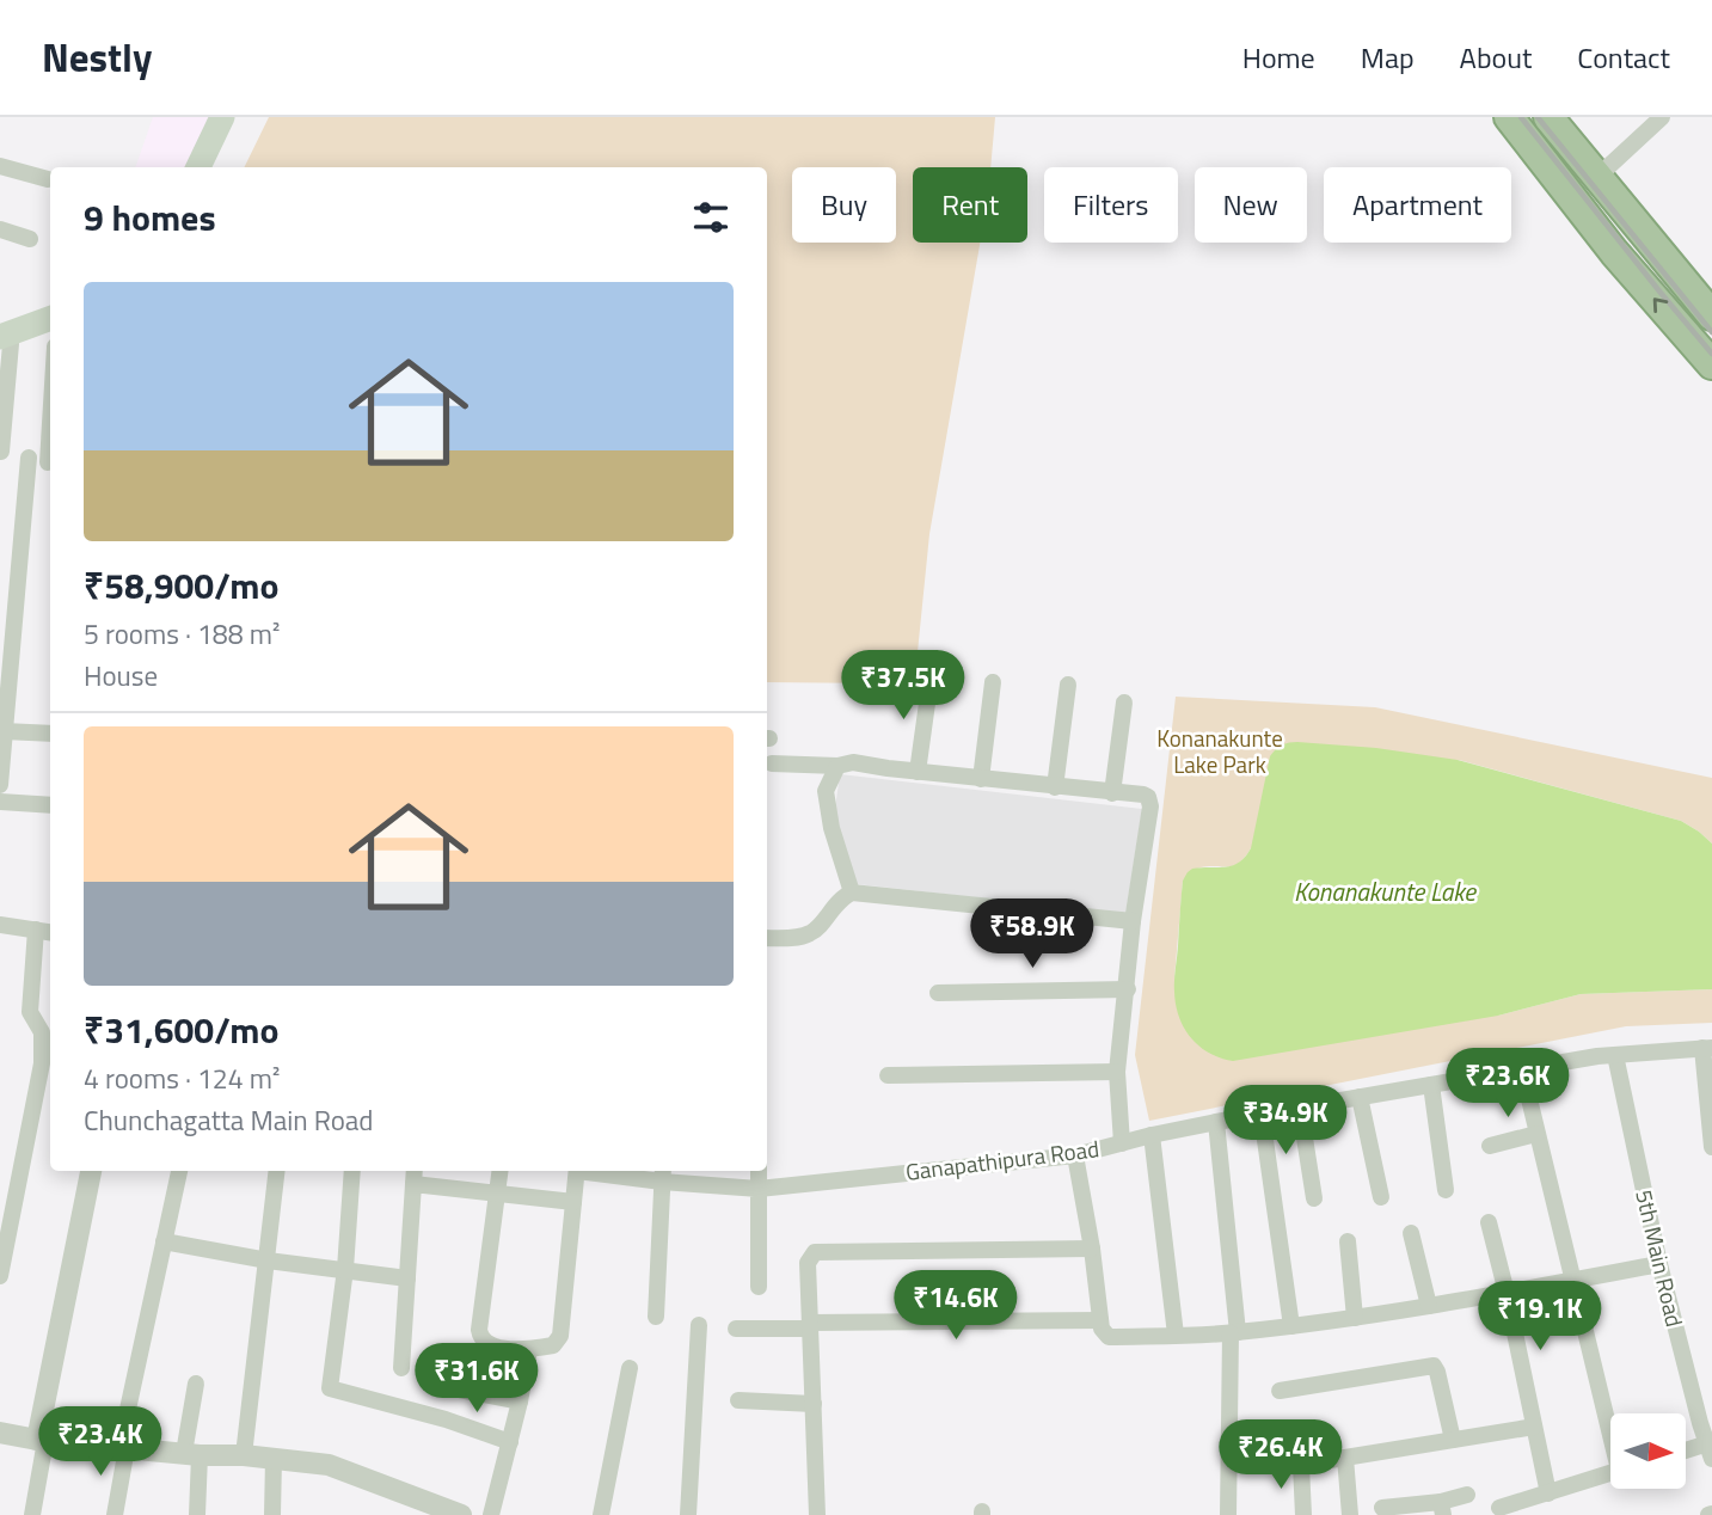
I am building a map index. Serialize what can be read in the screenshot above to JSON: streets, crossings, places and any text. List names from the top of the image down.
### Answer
{
  "streets": {
    "street": ["Ganapathipura Road", "5th Main Road"]
  },
  "crossings": [
    ["Ganapathipura Road", "5th Main Road"]
  ],
  "water": ["Konanakunte Lake"],
  "parks": ["Konanakunte Lake Park"],
  "north": "right",
  "page": {
    "header": "Nestly",
    "nav": [
      "Home",
      "Map",
      "About",
      "Contact"
    ],
    "chip": [
      "Buy",
      "Rent",
      "Filters",
      "New",
      "Apartment"
    ],
    "heading": "9 homes",
    "list": [
      {
        "name": "₹58,900/mo",
        "note": "5 rooms · 188 m² · House"
      },
      {
        "name": "₹31,600/mo",
        "note": "4 rooms · 124 m² · Chunchagatta Main Road"
      }
    ],
    "price": [
      "₹37.5K",
      "₹58.9K",
      "₹23.6K",
      "₹34.9K",
      "₹14.6K",
      "₹19.1K",
      "₹31.6K",
      "₹23.4K",
      "₹26.4K"
    ]
  }
}
